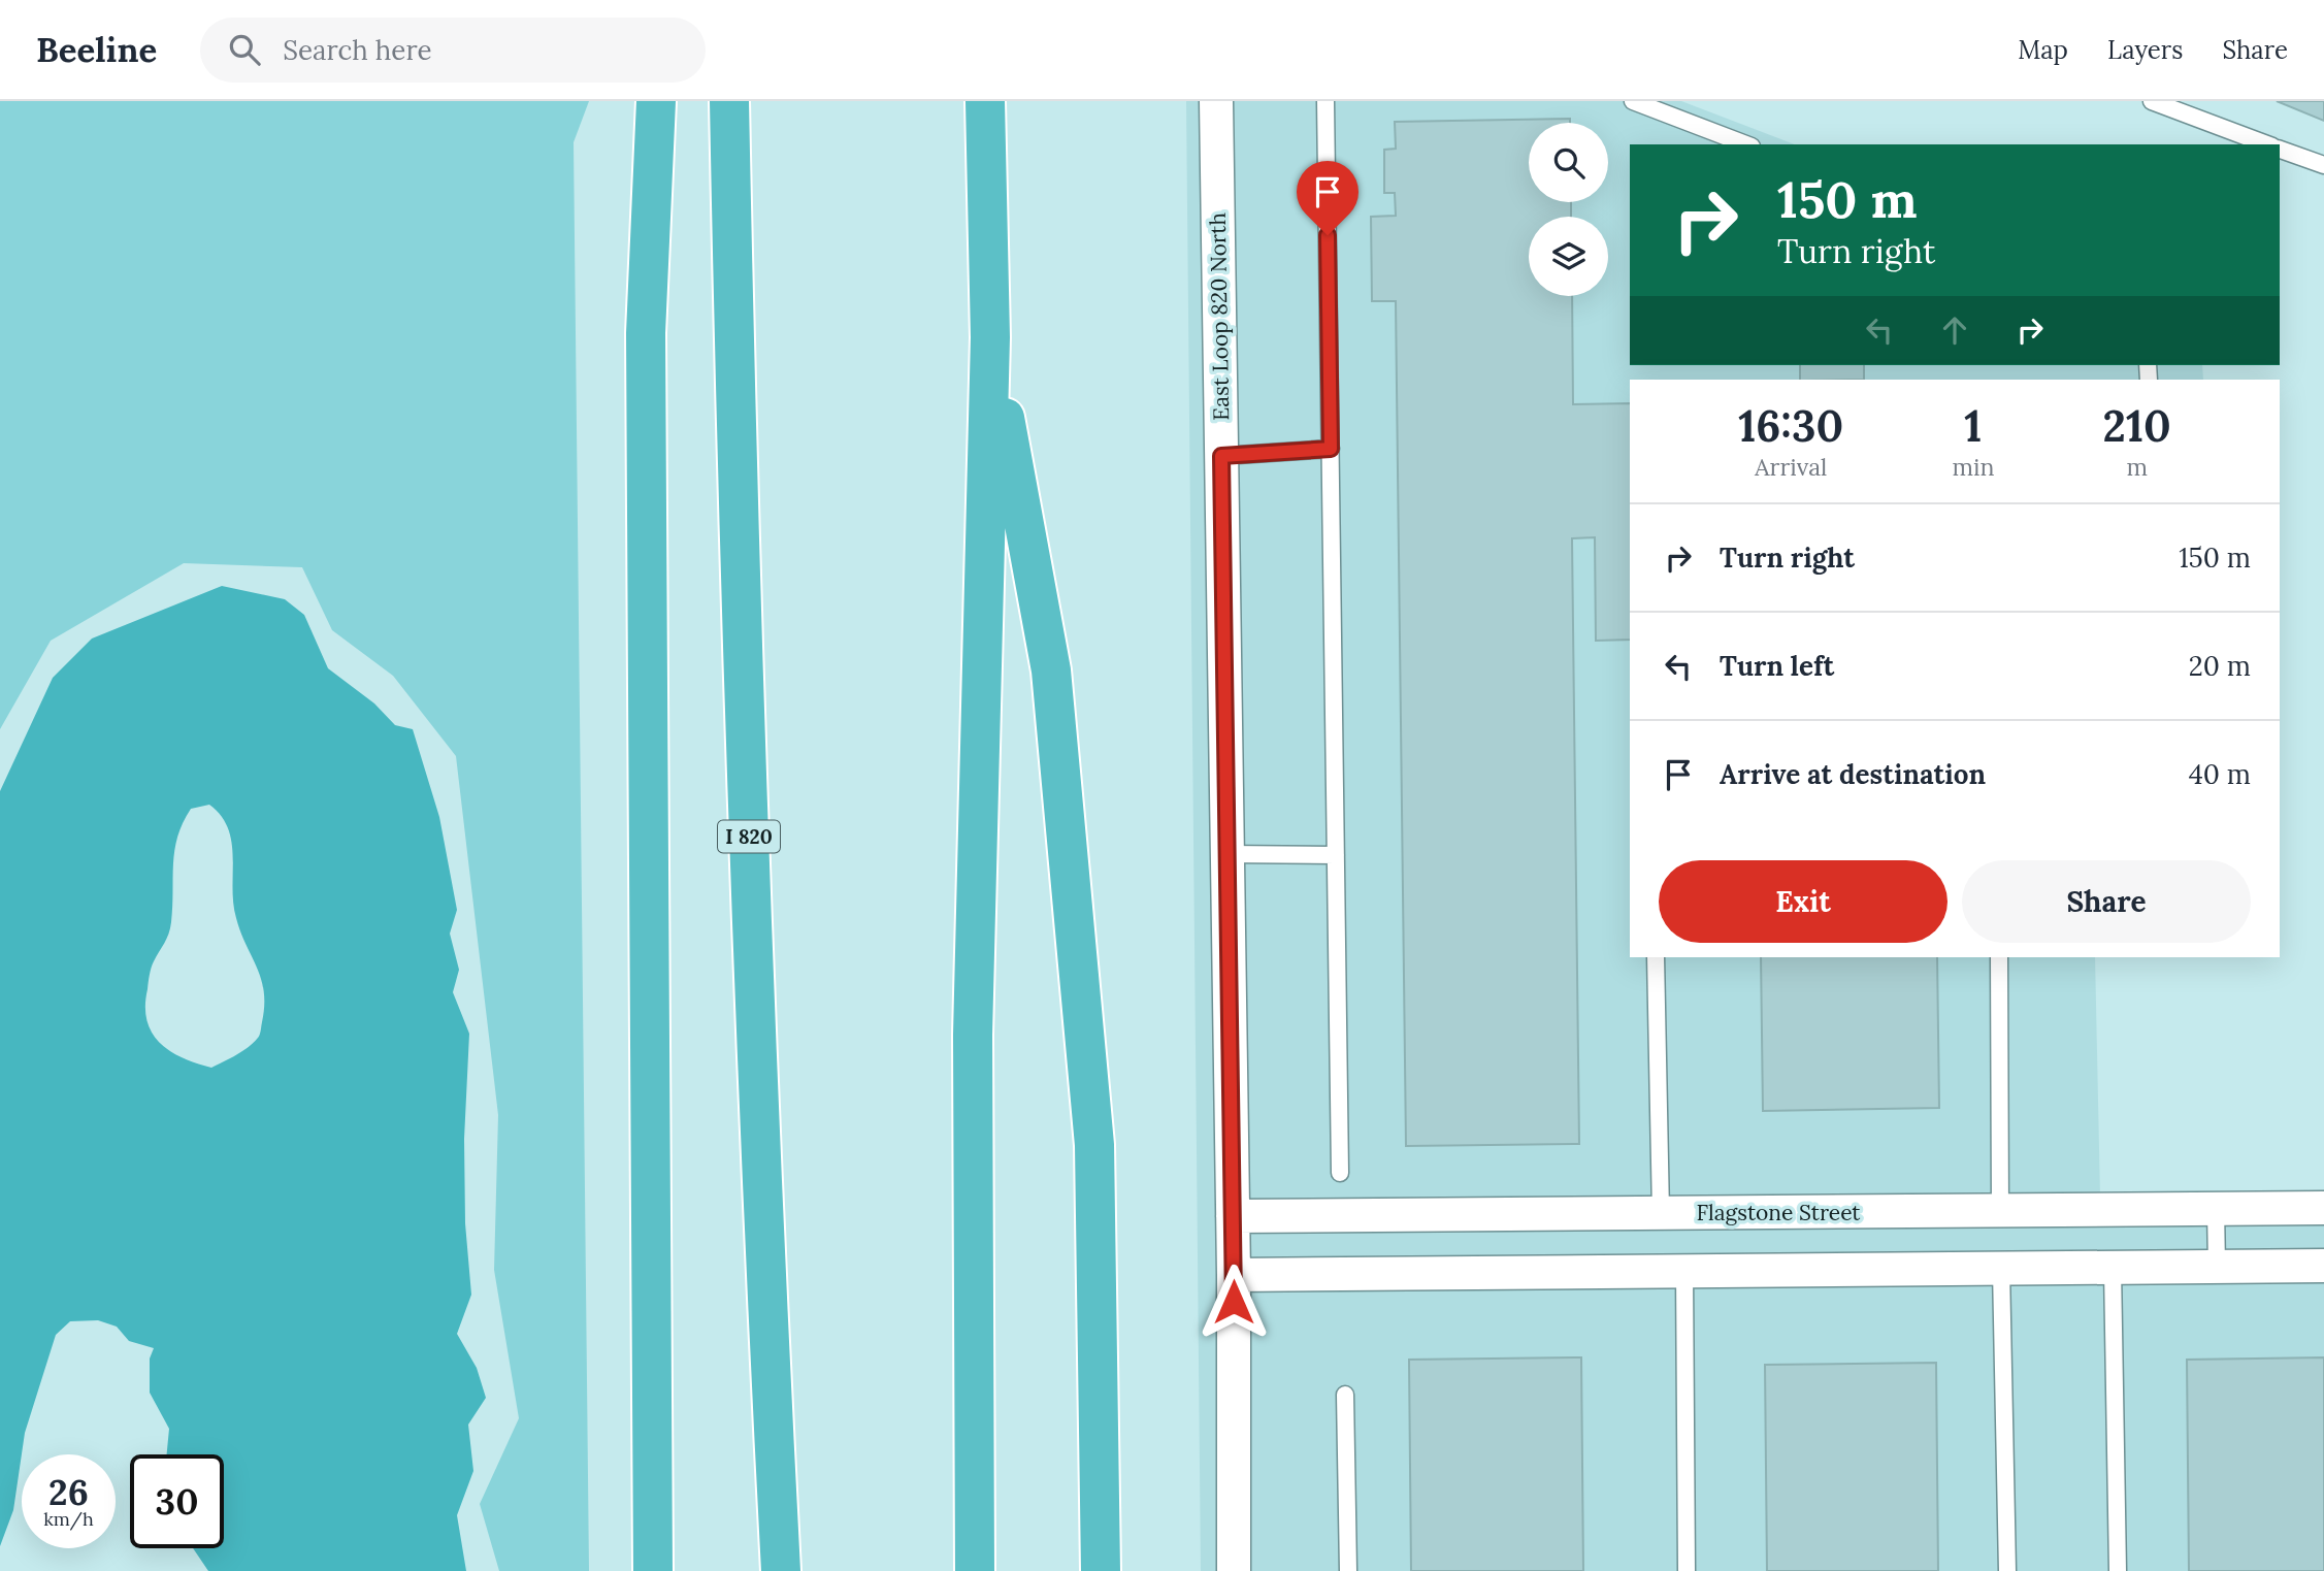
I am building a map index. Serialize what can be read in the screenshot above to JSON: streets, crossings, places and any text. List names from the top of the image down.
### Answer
{
  "streets": {
    "highway": ["I 820"],
    "street": ["East Loop 820 North", "Flagstone Street"]
  },
  "crossings": [
    ["East Loop 820 North", "Flagstone Street"]
  ],
  "page": {
    "header": "Beeline",
    "search": "Search here",
    "nav": ["Map", "Layers", "Share"],
    "turn": ["150 m", "Turn right"],
    "eta": [
      "16:30",
      "Arrival",
      "1",
      "min",
      "210",
      "m"
    ],
    "list": [
      {
        "name": "Turn right",
        "value": "150 m"
      },
      {
        "name": "Turn left",
        "value": "20 m"
      },
      {
        "name": "Arrive at destination",
        "value": "40 m"
      }
    ],
    "buttons": ["Exit", "Share"],
    "speed": "26 km/h",
    "limit": "30"
  }
}
